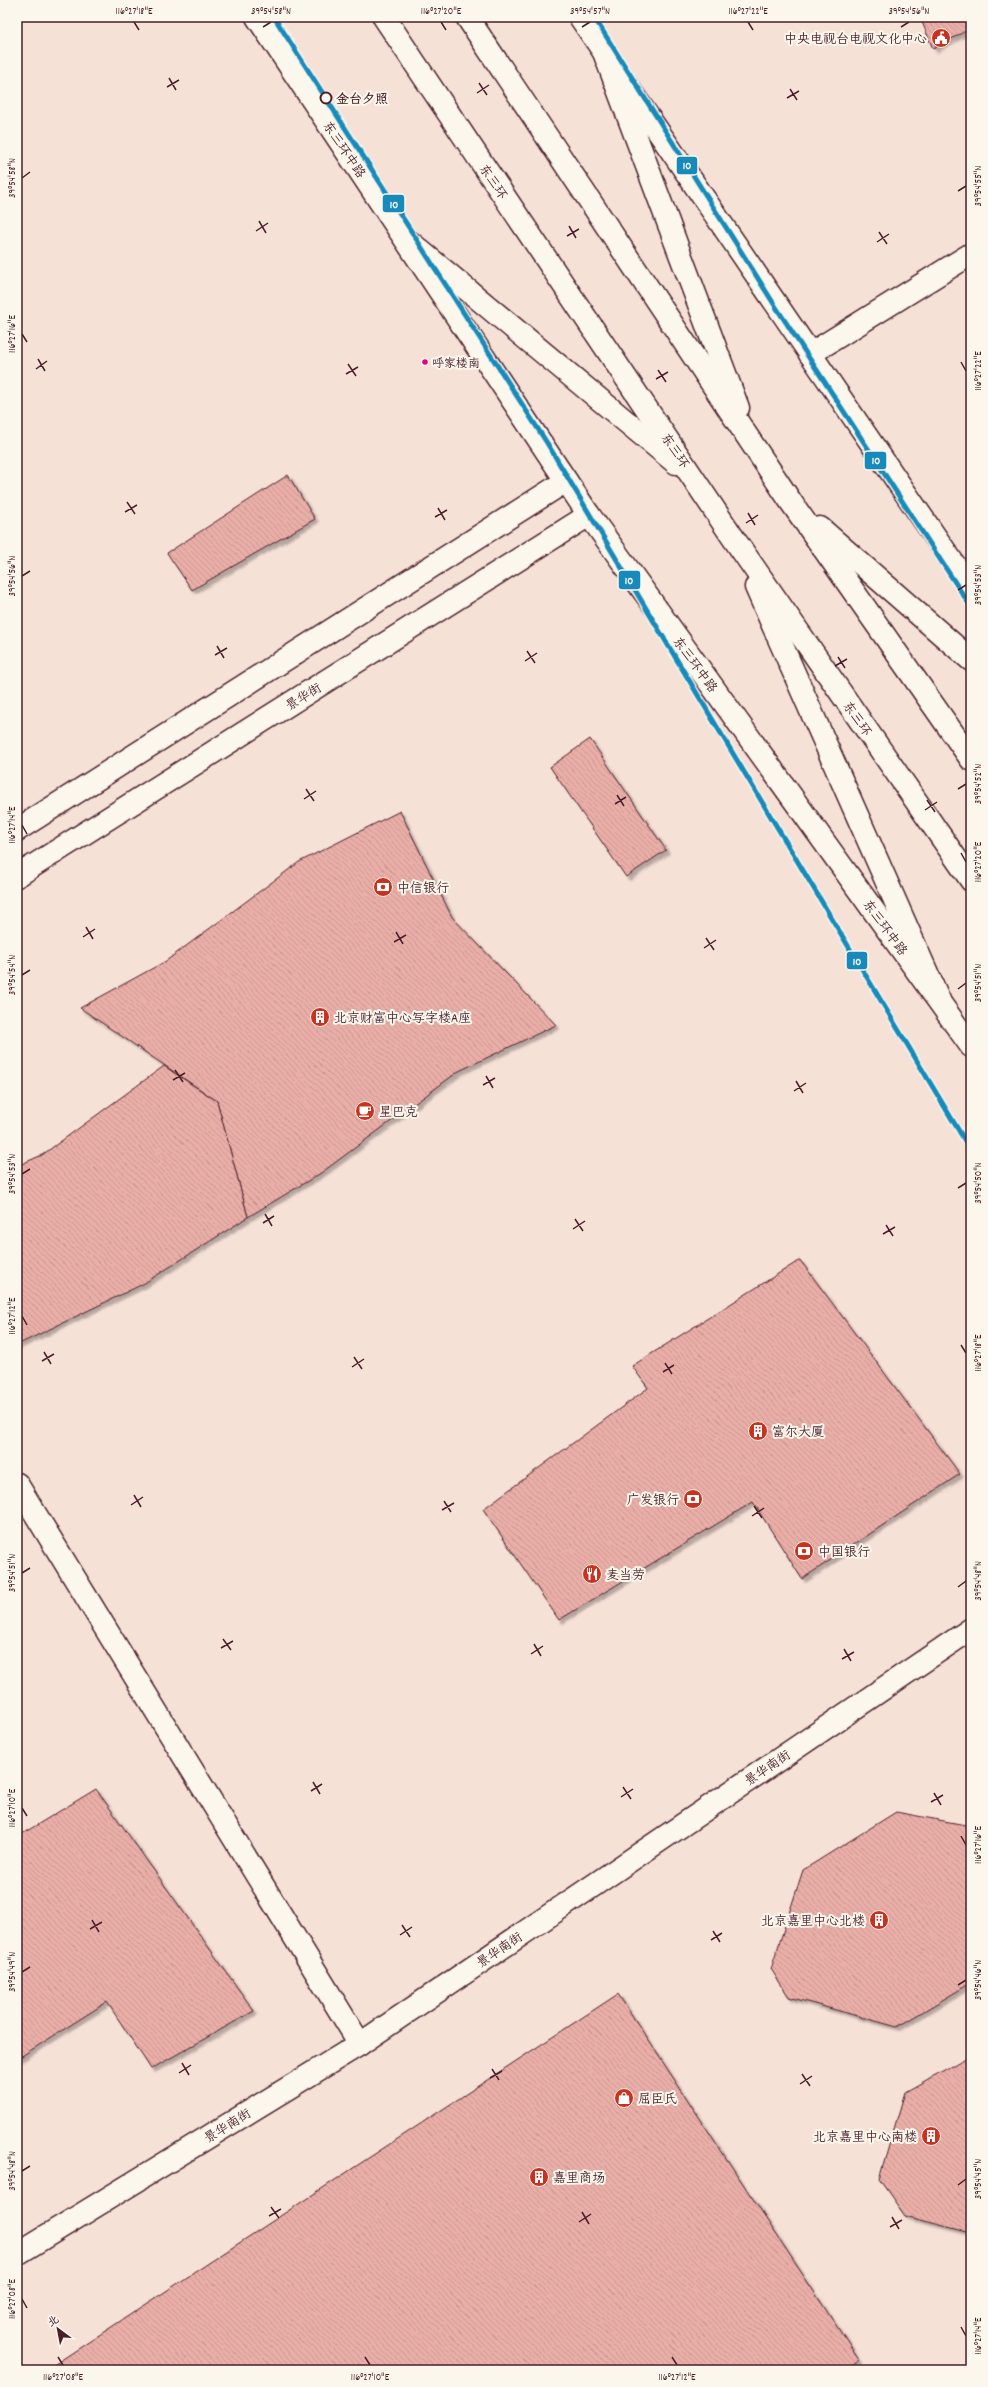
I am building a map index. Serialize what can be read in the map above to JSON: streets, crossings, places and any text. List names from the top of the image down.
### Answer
{
  "streets": {
    "main road": [
      "东三环中路",
      "东三环",
      "景华街",
      "景华南街"
    ]
  },
  "crossings": [
    ["东三环中路", "景华街"]
  ],
  "places": {
    "public building": ["中央电视台电视文化中心"],
    "other": ["金台夕照", "呼家楼南"],
    "bank": ["中信银行", "广发银行", "中国银行"],
    "building": [
      "北京财富中心写字楼A座",
      "富尔大厦",
      "北京嘉里中心北楼",
      "北京嘉里中心南楼",
      "嘉里商场"
    ],
    "cafe": ["星巴克"],
    "restaurant": ["麦当劳"],
    "shop": ["屈臣氏"]
  },
  "lines": ["transit line 10"],
  "north": "top left",
  "coordinates": [
    "116°27'18\"E",
    "39°54'58\"N",
    "116°27'20\"E",
    "39°54'57\"N",
    "116°27'22\"E",
    "39°54'56\"N",
    "39°54'55\"N",
    "116°27'16\"E",
    "39°54'53\"N",
    "39°54'52\"N",
    "116°27'14\"E",
    "39°54'54\"N",
    "39°54'51\"N",
    "39°54'50\"N",
    "116°27'12\"E",
    "39°54'48\"N",
    "116°27'10\"E",
    "39°54'49\"N",
    "39°54'46\"N",
    "39°54'45\"N",
    "116°27'08\"E"
  ]
}
